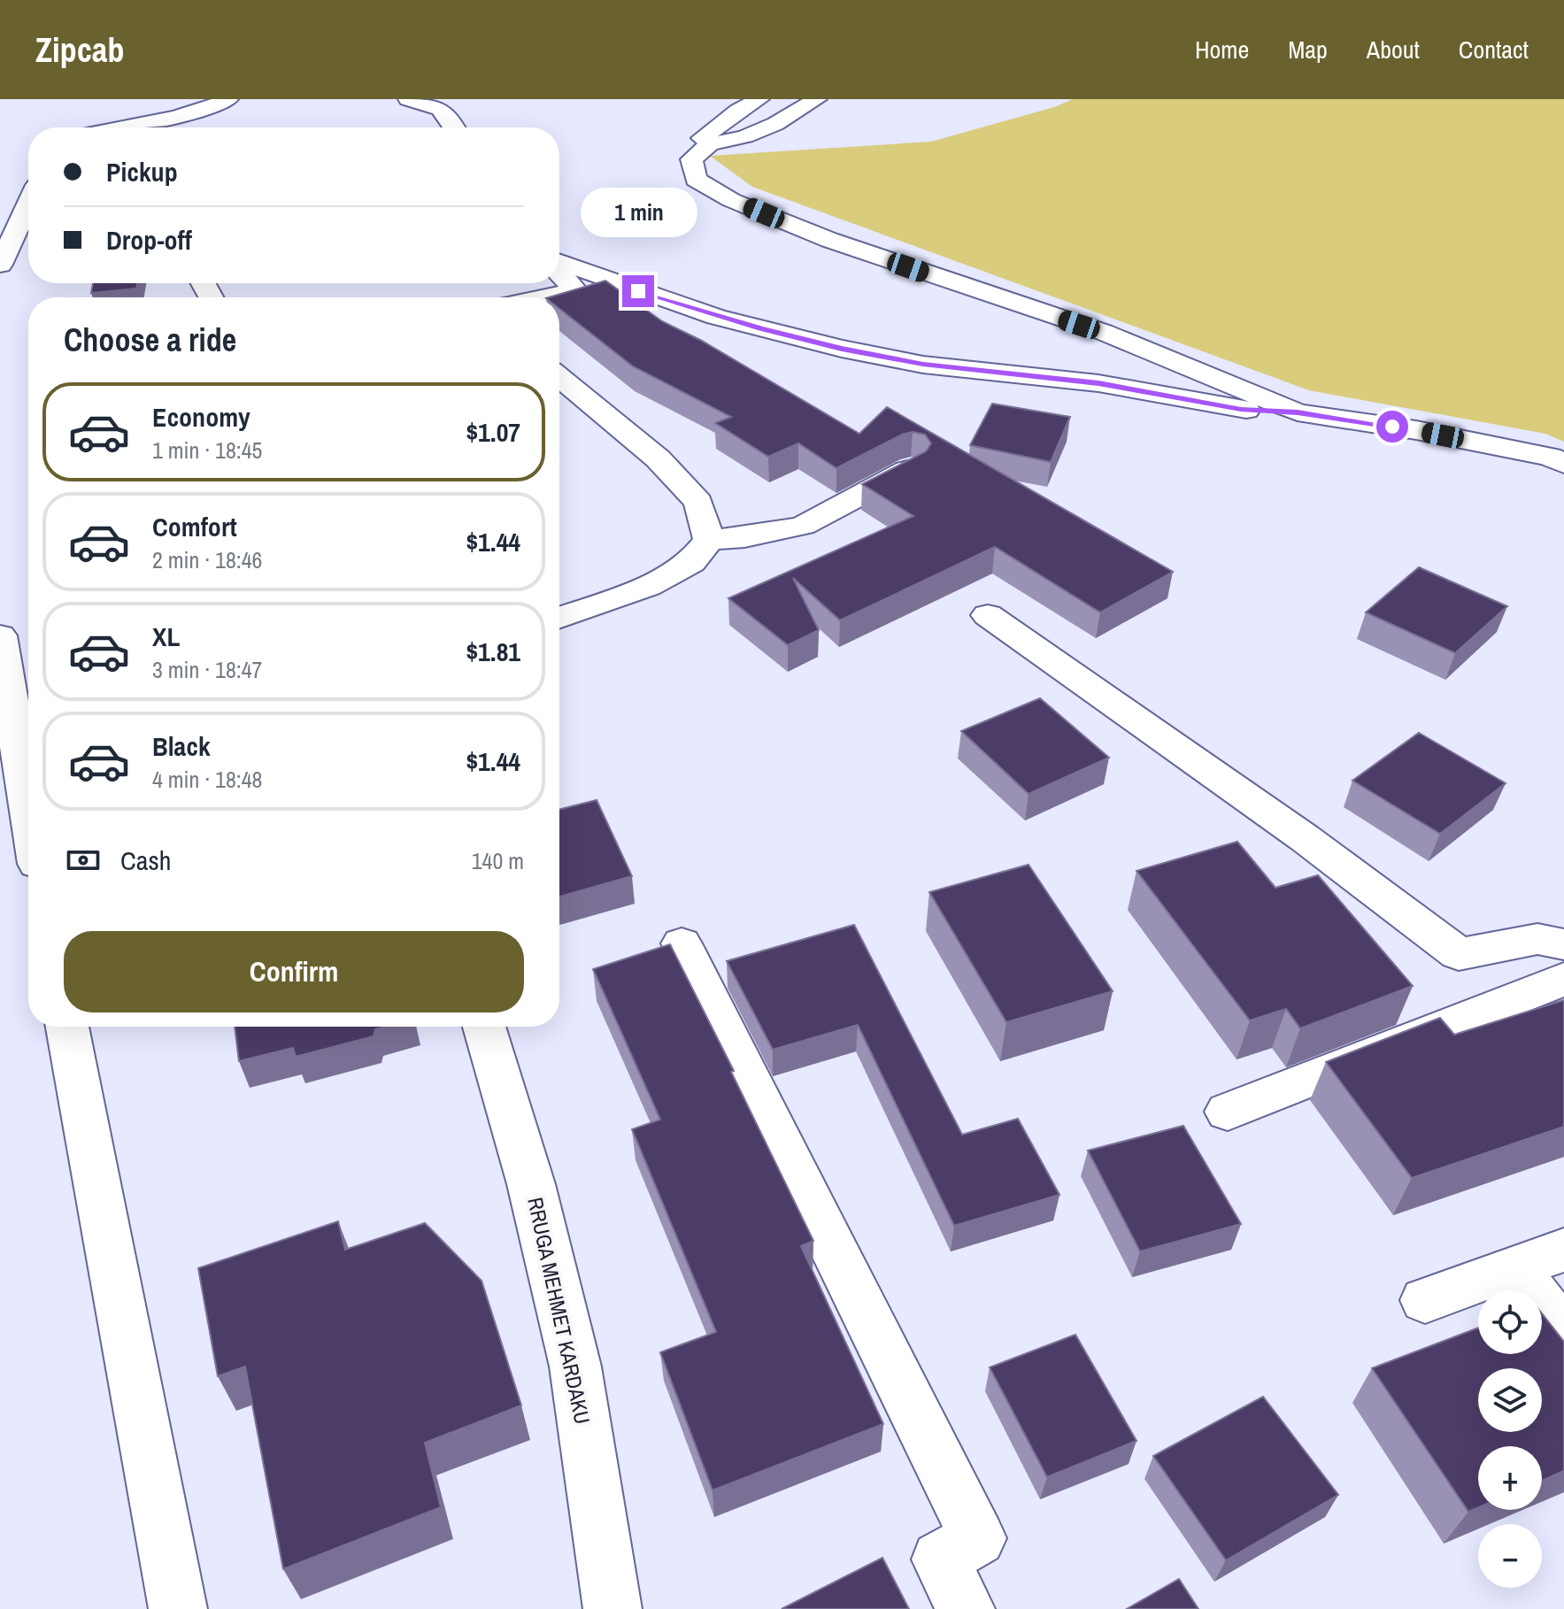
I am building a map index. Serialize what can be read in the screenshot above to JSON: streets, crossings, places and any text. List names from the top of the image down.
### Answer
{
  "streets": {
    "street": ["RRUGA MEHMET KARDAKU"]
  },
  "page": {
    "header": "Zipcab",
    "nav": [
      "Home",
      "Map",
      "About",
      "Contact"
    ],
    "banner": ["Pickup", "Drop-off"],
    "bubble": "1 min",
    "heading": "Choose a ride",
    "list": [
      {
        "name": "Economy",
        "note": "1 min · 18:45",
        "value": "$1.07"
      },
      {
        "name": "Comfort",
        "note": "2 min · 18:46",
        "value": "$1.44"
      },
      {
        "name": "XL",
        "note": "3 min · 18:47",
        "value": "$1.81"
      },
      {
        "name": "Black",
        "note": "4 min · 18:48",
        "value": "$1.44"
      }
    ],
    "pay": ["Cash", "140 m"],
    "buttons": "Confirm",
    "map_buttons": ["+", "−"]
  }
}
